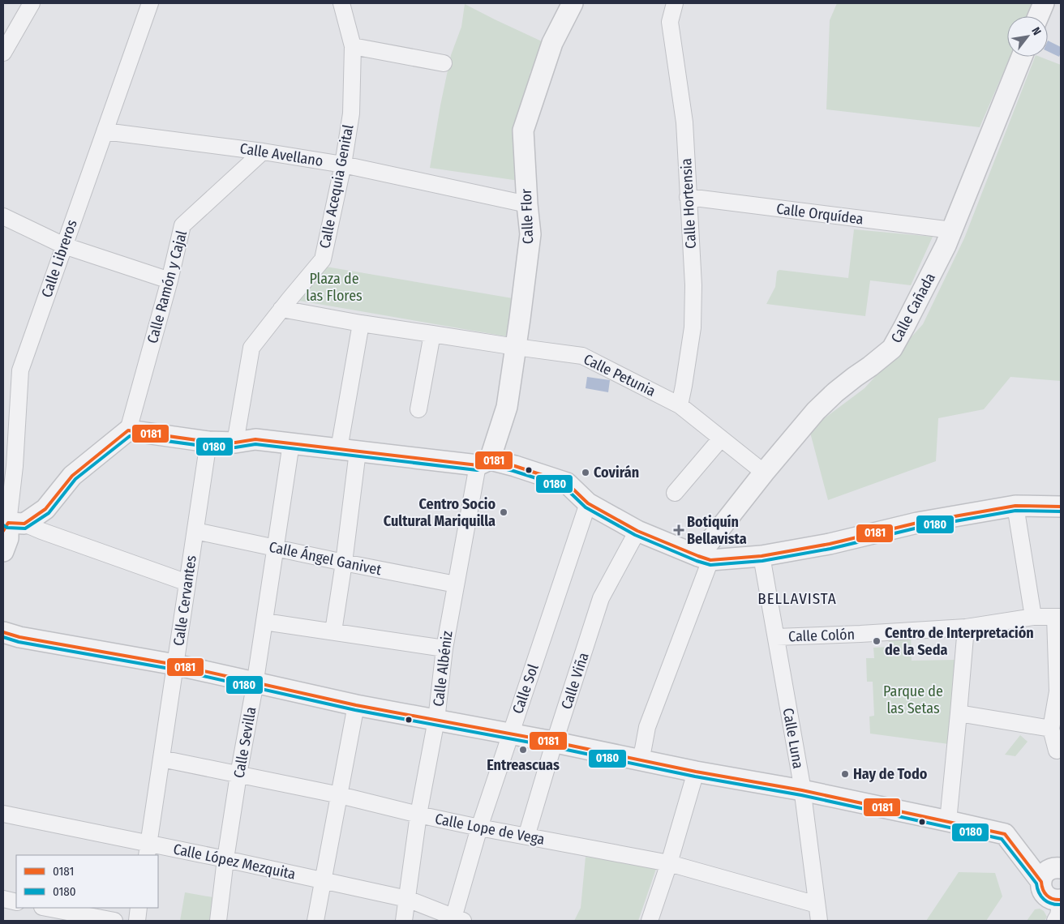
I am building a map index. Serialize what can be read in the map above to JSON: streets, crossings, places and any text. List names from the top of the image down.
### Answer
{
  "streets": {
    "street": [
      "Calle Avellano",
      "Calle Acequia Genital",
      "Calle Hortensia",
      "Calle Orquídea",
      "Calle Flor",
      "Calle Libreros",
      "Calle Ramón y Cajal",
      "Calle Cañada",
      "Calle Petunia",
      "Calle Ángel Ganivet",
      "Calle Cervantes",
      "Calle Colón",
      "Calle Albéniz",
      "Calle Viña",
      "Calle Sol",
      "Calle Luna",
      "Calle Sevilla",
      "Calle Lope de Vega",
      "Calle López Mezquita"
    ]
  },
  "crossings": [
    ["Calle Avellano", "Calle Acequia Genital"],
    ["Calle Avellano", "Calle Flor"],
    ["Calle Avellano", "Calle Libreros"],
    ["Calle Avellano", "Calle Ramón y Cajal"],
    ["Calle Acequia Genital", "Calle Petunia"],
    ["Calle Hortensia", "Calle Orquídea"],
    ["Calle Hortensia", "Calle Petunia"],
    ["Calle Orquídea", "Calle Cañada"],
    ["Calle Flor", "Calle Petunia"],
    ["Calle Flor", "Calle Albéniz"],
    ["Calle Cañada", "Calle Petunia"],
    ["Calle Ángel Ganivet", "Calle Cervantes"],
    ["Calle Ángel Ganivet", "Calle Albéniz"],
    ["Calle Ángel Ganivet", "Calle Sevilla"],
    ["Calle Cervantes", "Calle Lope de Vega"],
    ["Calle Cervantes", "Calle López Mezquita"],
    ["Calle Colón", "Calle Luna"],
    ["Calle Albéniz", "Calle Lope de Vega"],
    ["Calle Albéniz", "Calle López Mezquita"],
    ["Calle Viña", "Calle Lope de Vega"],
    ["Calle Sol", "Calle Lope de Vega"],
    ["Calle Sol", "Calle López Mezquita"],
    ["Calle Luna", "Calle Lope de Vega"],
    ["Calle Sevilla", "Calle Lope de Vega"],
    ["Calle Sevilla", "Calle López Mezquita"]
  ],
  "districts": ["BELLAVISTA"],
  "parks": ["Plaza de las Flores", "Parque de las Setas"],
  "places": {
    "other": [
      "Covirán",
      "Centro Socio Cultural Mariquilla",
      "Centro de Interpretación de la Seda",
      "Entreascuas",
      "Hay de Todo"
    ],
    "health": ["Botiquín Bellavista"]
  },
  "lines": ["transit line 0181", "transit line 0180"],
  "legend": ["0181", "0180"],
  "north": "top right"
}
